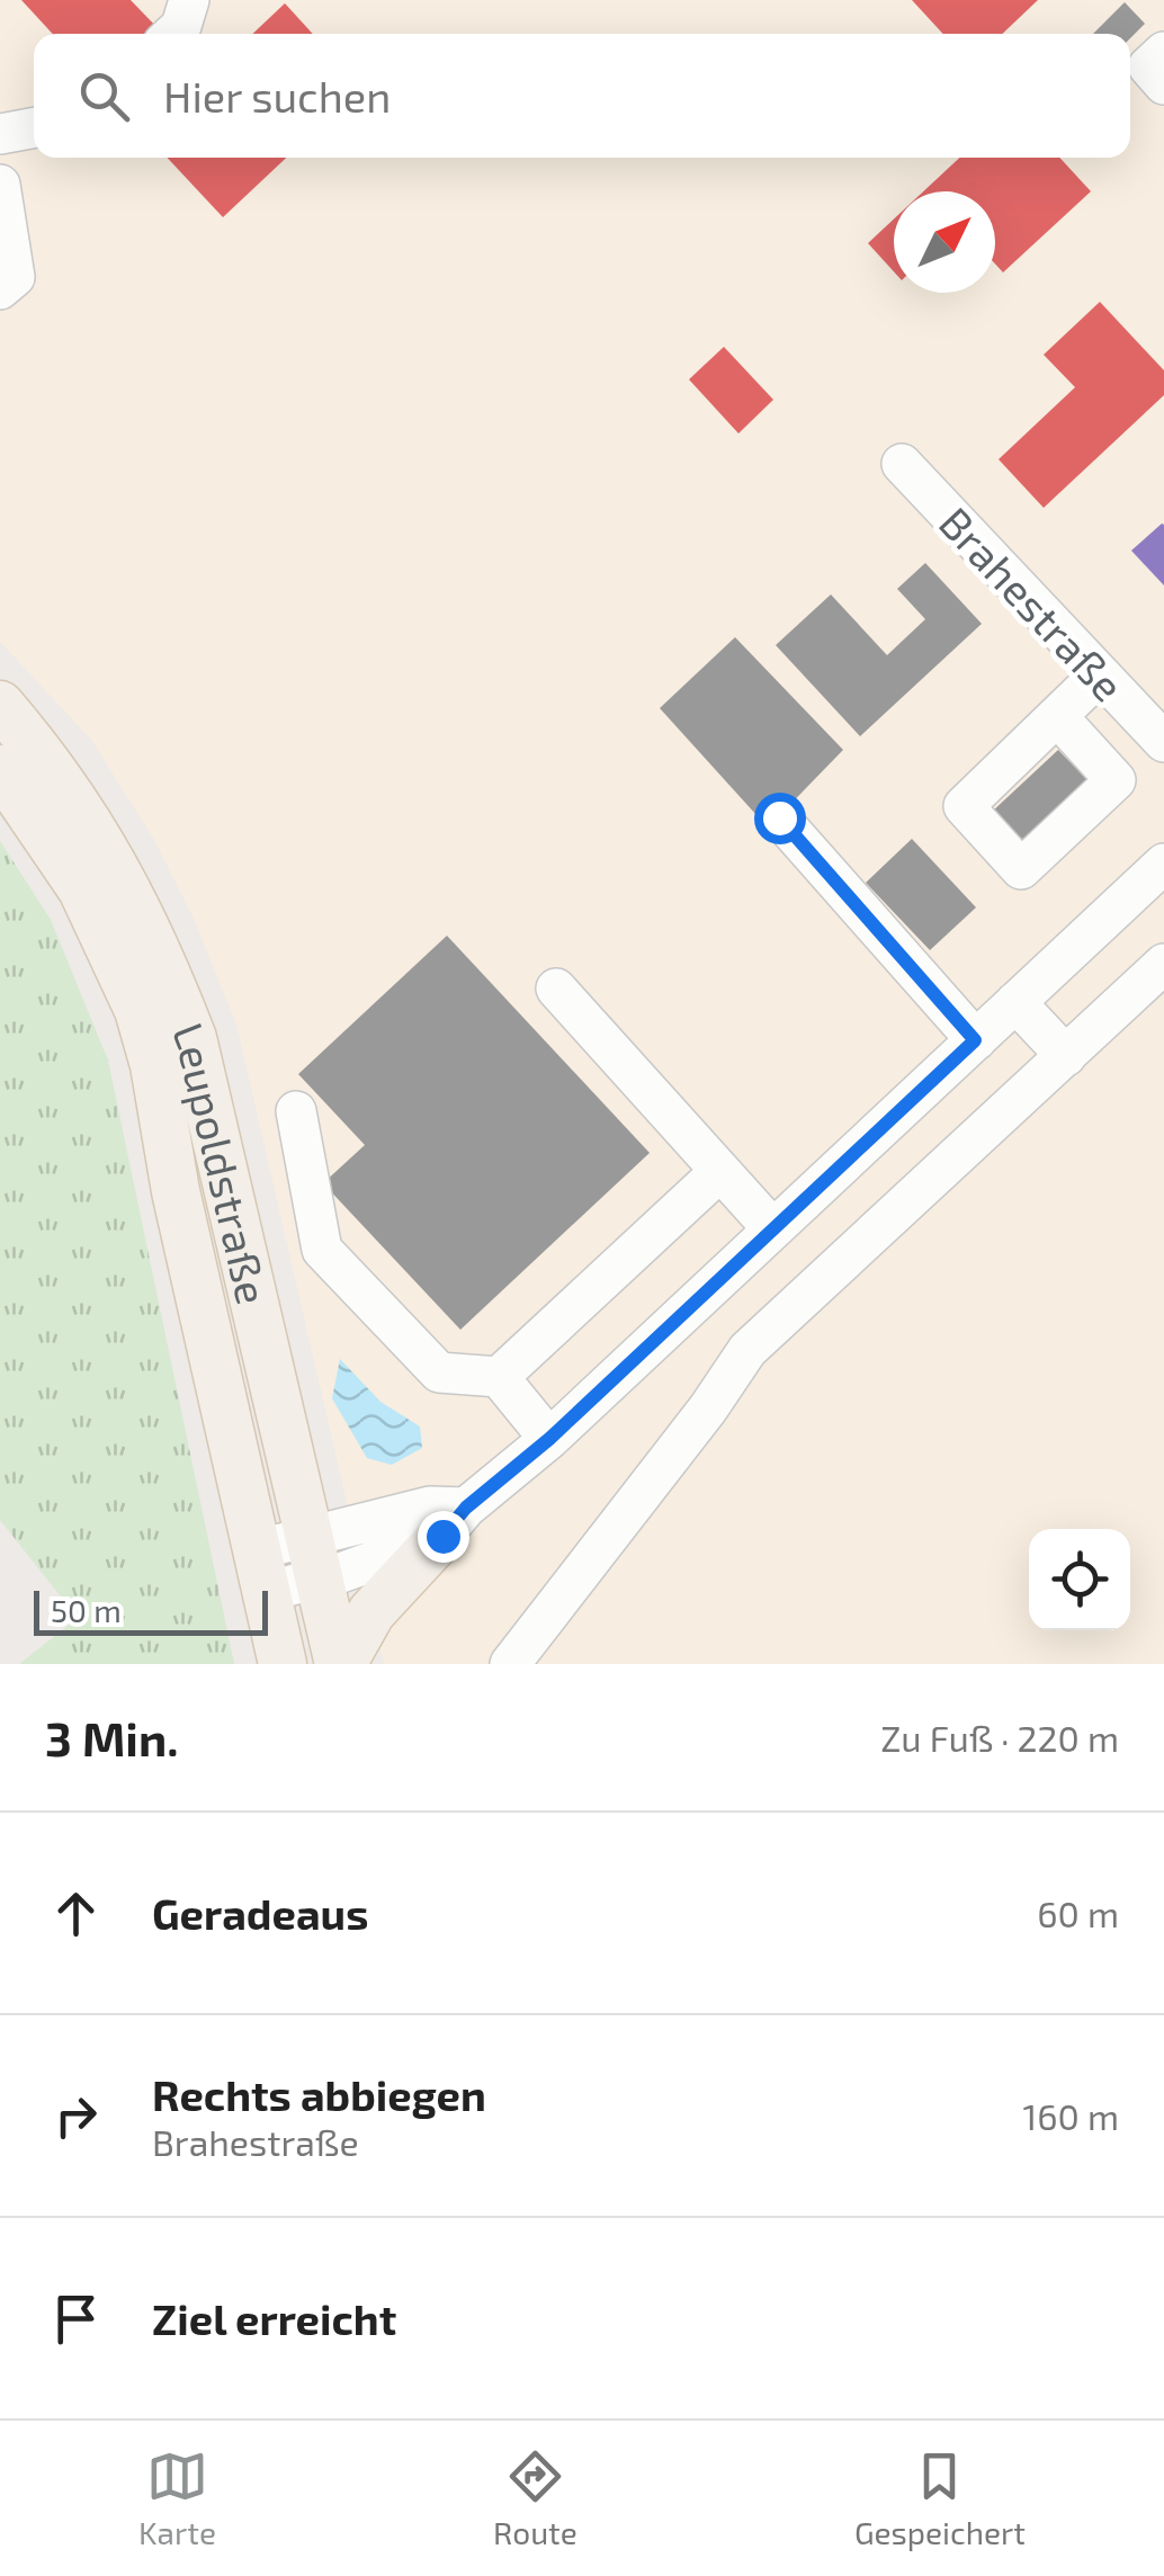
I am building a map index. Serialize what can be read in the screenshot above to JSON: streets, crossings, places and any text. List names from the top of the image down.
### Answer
{
  "streets": {
    "main road": ["Leupoldstraße"],
    "street": ["Brahestraße"]
  },
  "scale_bar": "50 m",
  "north": "top right",
  "page": {
    "search": "Hier suchen",
    "scale": "50 m",
    "heading": ["3 Min.", "Zu Fuß · 220 m"],
    "list": [
      ["Geradeaus", "60 m"],
      ["Rechts abbiegen", "Brahestraße", "160 m"],
      "Ziel erreicht"
    ],
    "nav": ["Karte", "Route", "Gespeichert"]
  }
}
